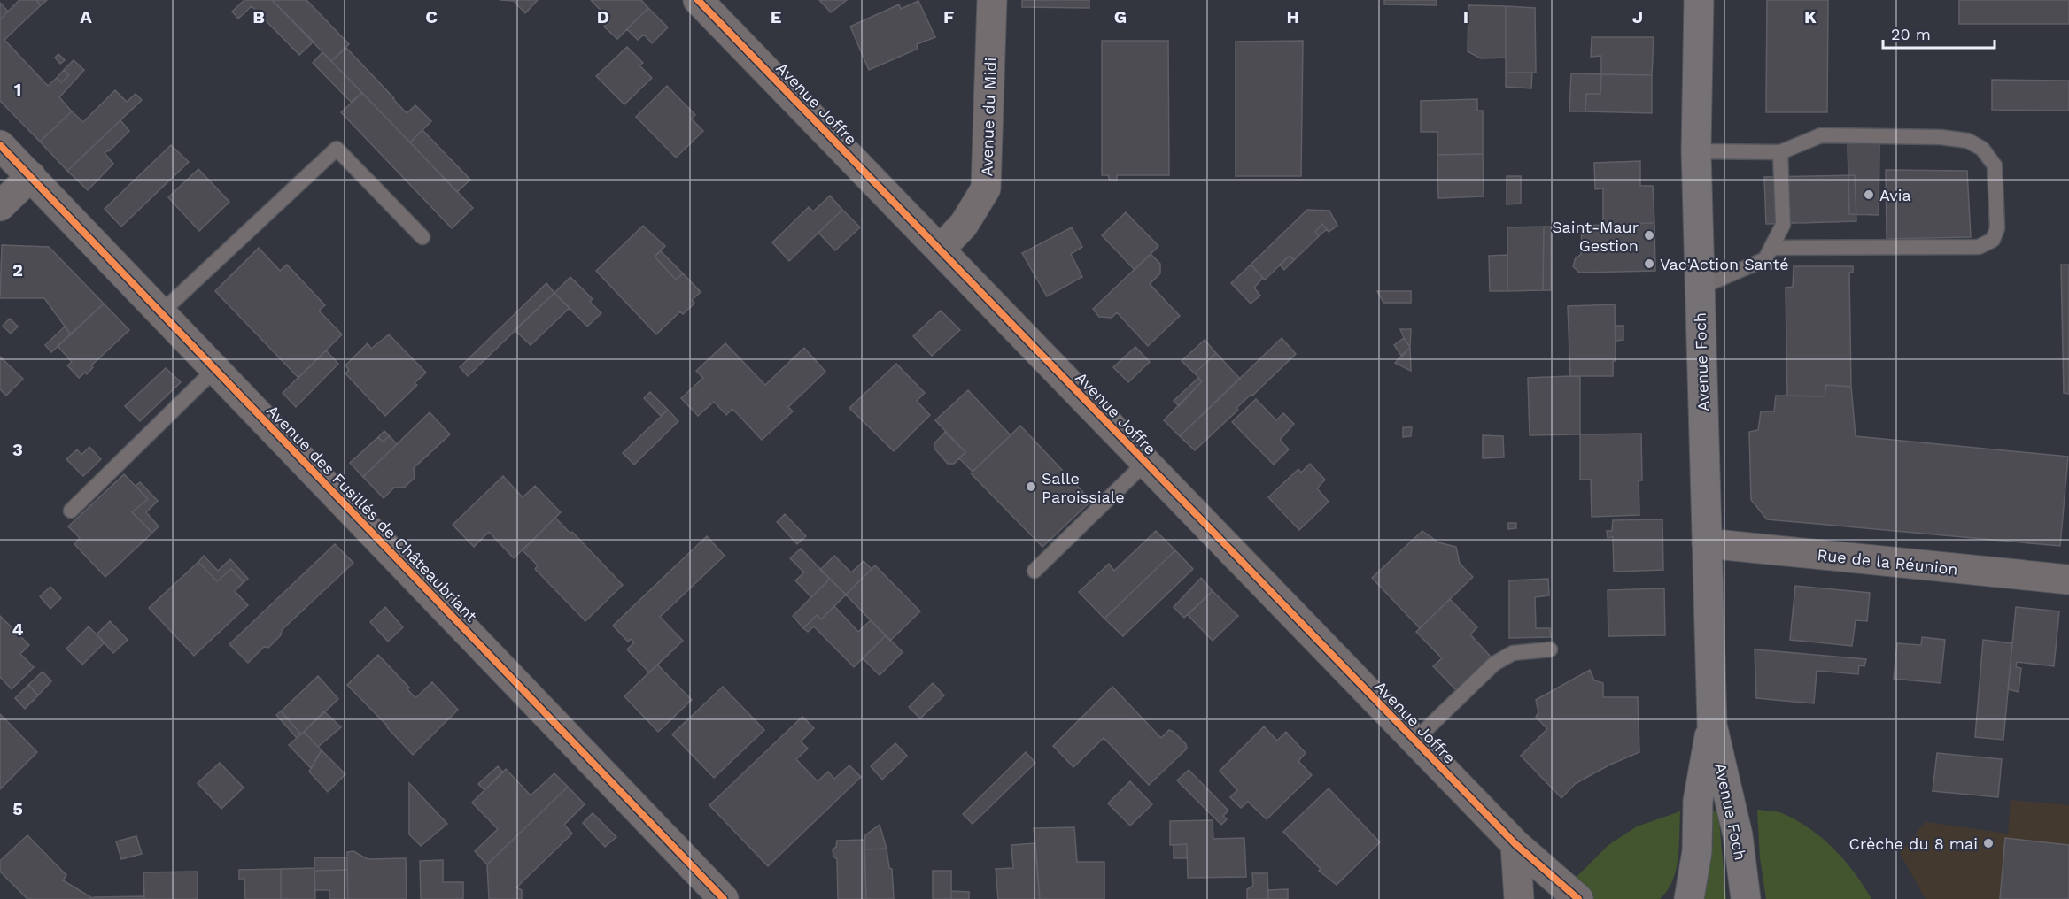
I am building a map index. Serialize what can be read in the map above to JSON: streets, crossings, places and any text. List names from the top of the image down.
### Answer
{
  "streets": {
    "main road": ["Avenue Foch"],
    "street": [
      "Avenue Joffre",
      "Avenue du Midi",
      "Avenue des Fusillés de Châteaubriant",
      "Rue de la Réunion"
    ]
  },
  "crossings": [
    ["Avenue Joffre", "Avenue du Midi"],
    ["Avenue Foch", "Rue de la Réunion"]
  ],
  "places": [
    "Avia",
    "Saint-Maur Gestion",
    "Vac'Action Santé",
    "Salle Paroissiale",
    "Crèche du 8 mai"
  ],
  "scale_bar": "20 m",
  "grid": {
    "columns": [
      "A",
      "B",
      "C",
      "D",
      "E",
      "F",
      "G",
      "H",
      "I",
      "J",
      "K"
    ],
    "rows": [
      "1",
      "2",
      "3",
      "4",
      "5"
    ]
  }
}
